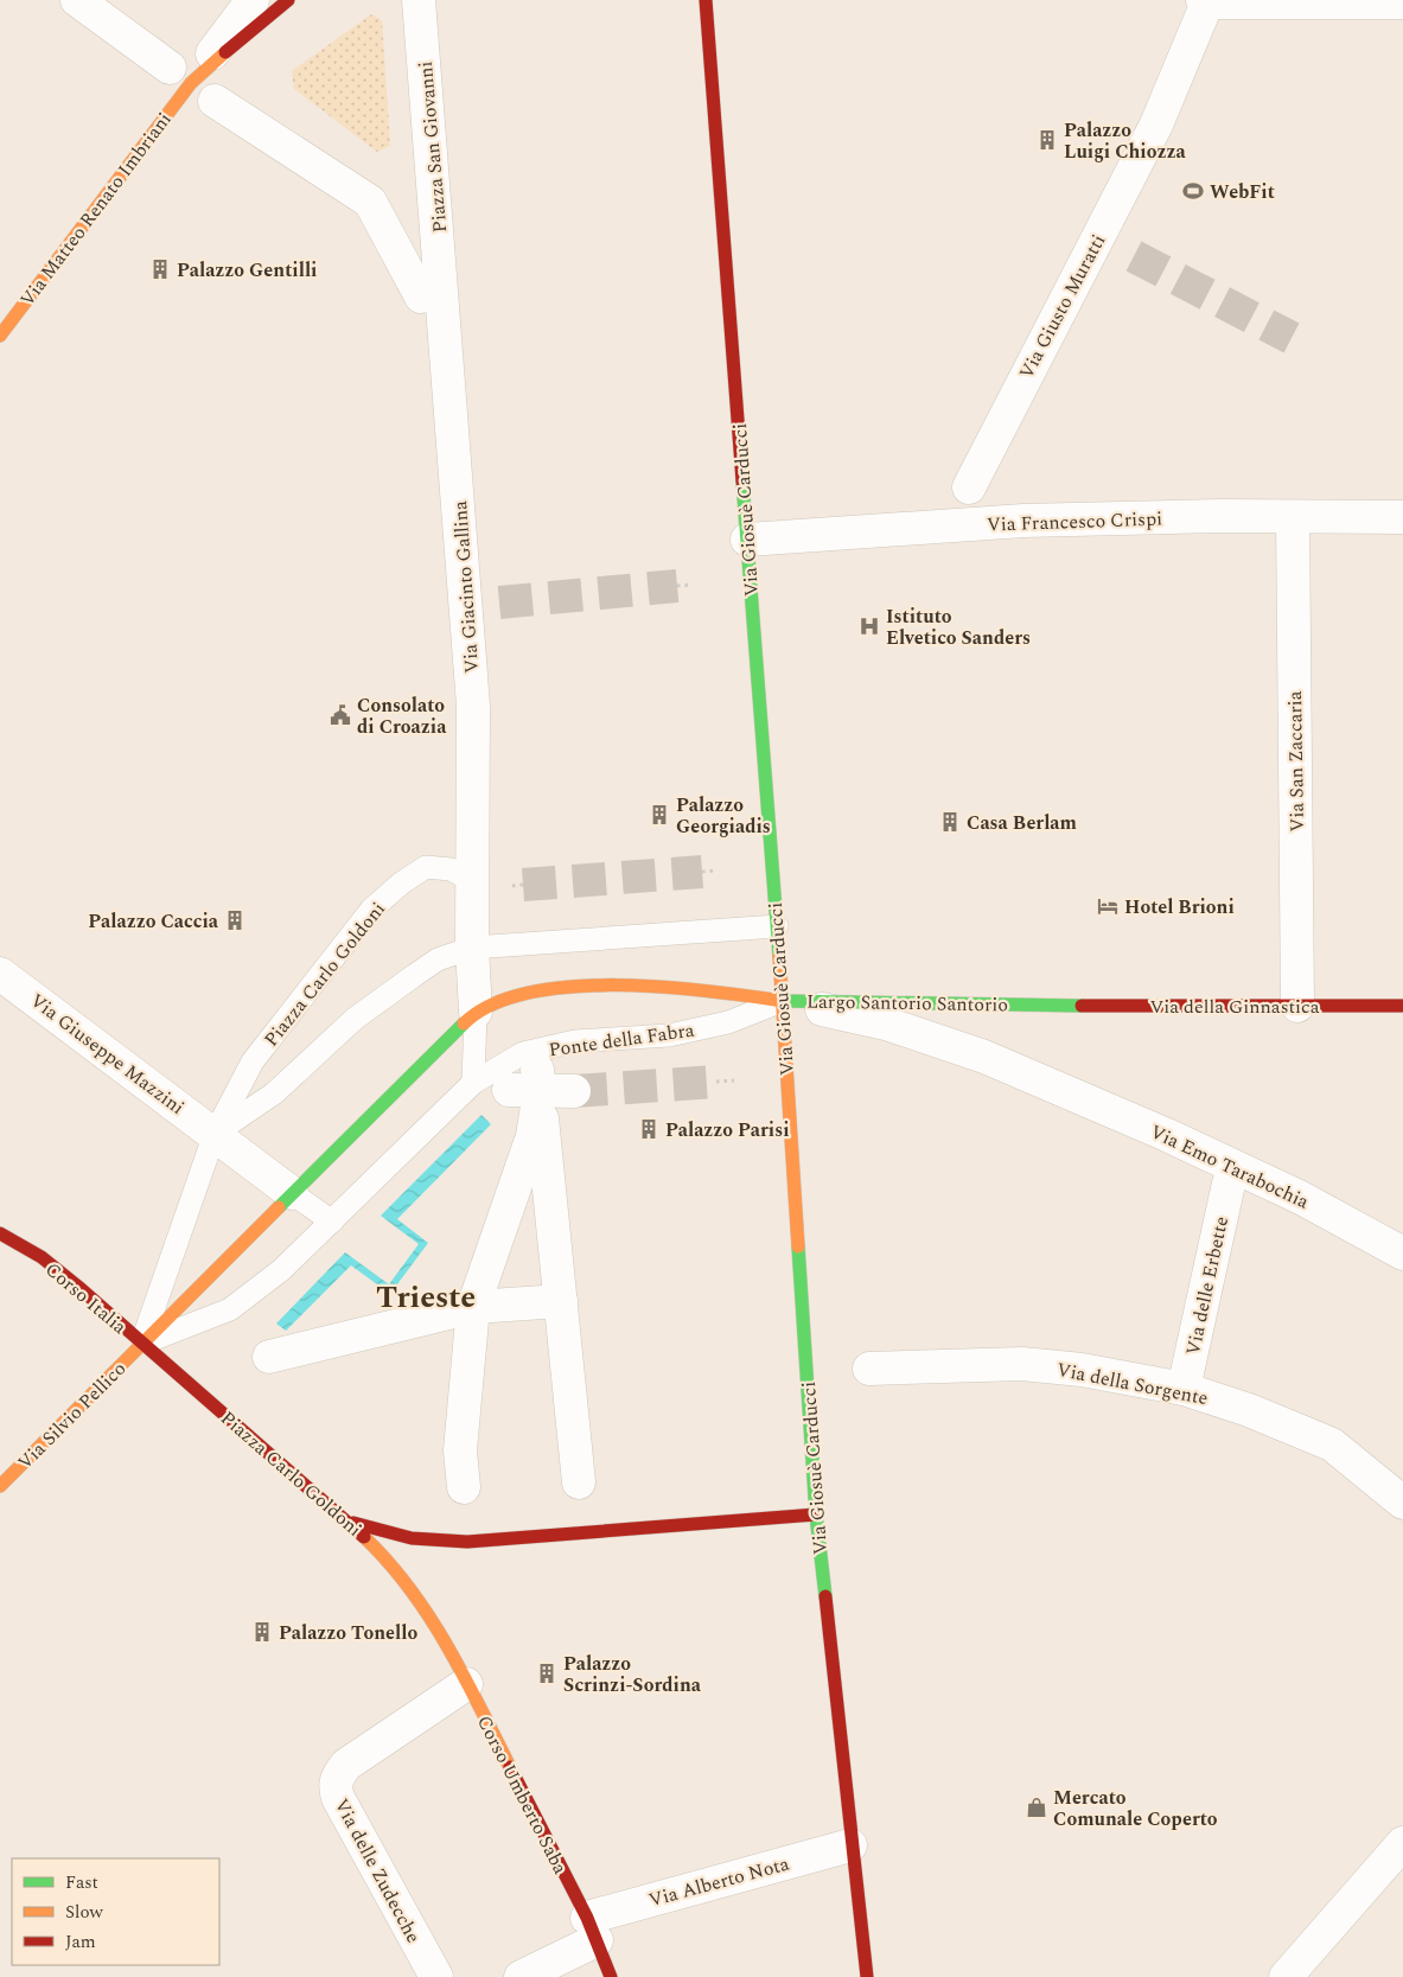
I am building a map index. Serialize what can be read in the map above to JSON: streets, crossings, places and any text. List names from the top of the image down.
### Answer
{
  "streets": {
    "main road": [
      "Via Matteo Renato Imbriani",
      "Via Giosuè Carducci",
      "Piazza Carlo Goldoni",
      "Largo Santorio Santorio",
      "Via della Ginnastica",
      "Corso Italia",
      "Via Silvio Pellico",
      "Corso Umberto Saba"
    ],
    "street": [
      "Piazza San Giovanni",
      "Via Giusto Muratti",
      "Via Francesco Crispi",
      "Via Giacinto Gallina",
      "Via San Zaccaria",
      "Via Giuseppe Mazzini",
      "Via Emo Tarabochia",
      "Via delle Erbette",
      "Via della Sorgente",
      "Via delle Zudecche",
      "Via Alberto Nota"
    ],
    "lane": ["Ponte della Fabra"]
  },
  "crossings": [
    ["Piazza San Giovanni", "Via Giacinto Gallina"],
    ["Via Giosuè Carducci", "Via Francesco Crispi"],
    ["Via Giosuè Carducci", "Largo Santorio Santorio"],
    ["Via Giosuè Carducci", "Ponte della Fabra"],
    ["Via Giosuè Carducci", "Via Alberto Nota"],
    ["Via Francesco Crispi", "Via San Zaccaria"],
    ["Via Giacinto Gallina", "Piazza Carlo Goldoni"],
    ["Via San Zaccaria", "Via della Ginnastica"],
    ["Piazza Carlo Goldoni", "Via Giuseppe Mazzini"],
    ["Piazza Carlo Goldoni", "Corso Italia"],
    ["Piazza Carlo Goldoni", "Via Silvio Pellico"],
    ["Piazza Carlo Goldoni", "Corso Umberto Saba"],
    ["Largo Santorio Santorio", "Via della Ginnastica"],
    ["Largo Santorio Santorio", "Ponte della Fabra"],
    ["Largo Santorio Santorio", "Via Emo Tarabochia"],
    ["Via delle Erbette", "Via della Sorgente"],
    ["Corso Italia", "Via Silvio Pellico"],
    ["Corso Umberto Saba", "Via delle Zudecche"],
    ["Corso Umberto Saba", "Via Alberto Nota"]
  ],
  "districts": ["Trieste"],
  "places": {
    "building": [
      "Palazzo Luigi Chiozza",
      "Palazzo Gentilli",
      "Palazzo Georgiadis",
      "Casa Berlam",
      "Palazzo Caccia",
      "Palazzo Parisi",
      "Palazzo Tonello",
      "Palazzo Scrinzi-Sordina"
    ],
    "sports": ["WebFit"],
    "hospital": ["Istituto Elvetico Sanders"],
    "public building": ["Consolato di Croazia"],
    "hotel": ["Hotel Brioni"],
    "shop": ["Mercato Comunale Coperto"]
  },
  "legend": ["Fast", "Slow", "Jam"]
}
